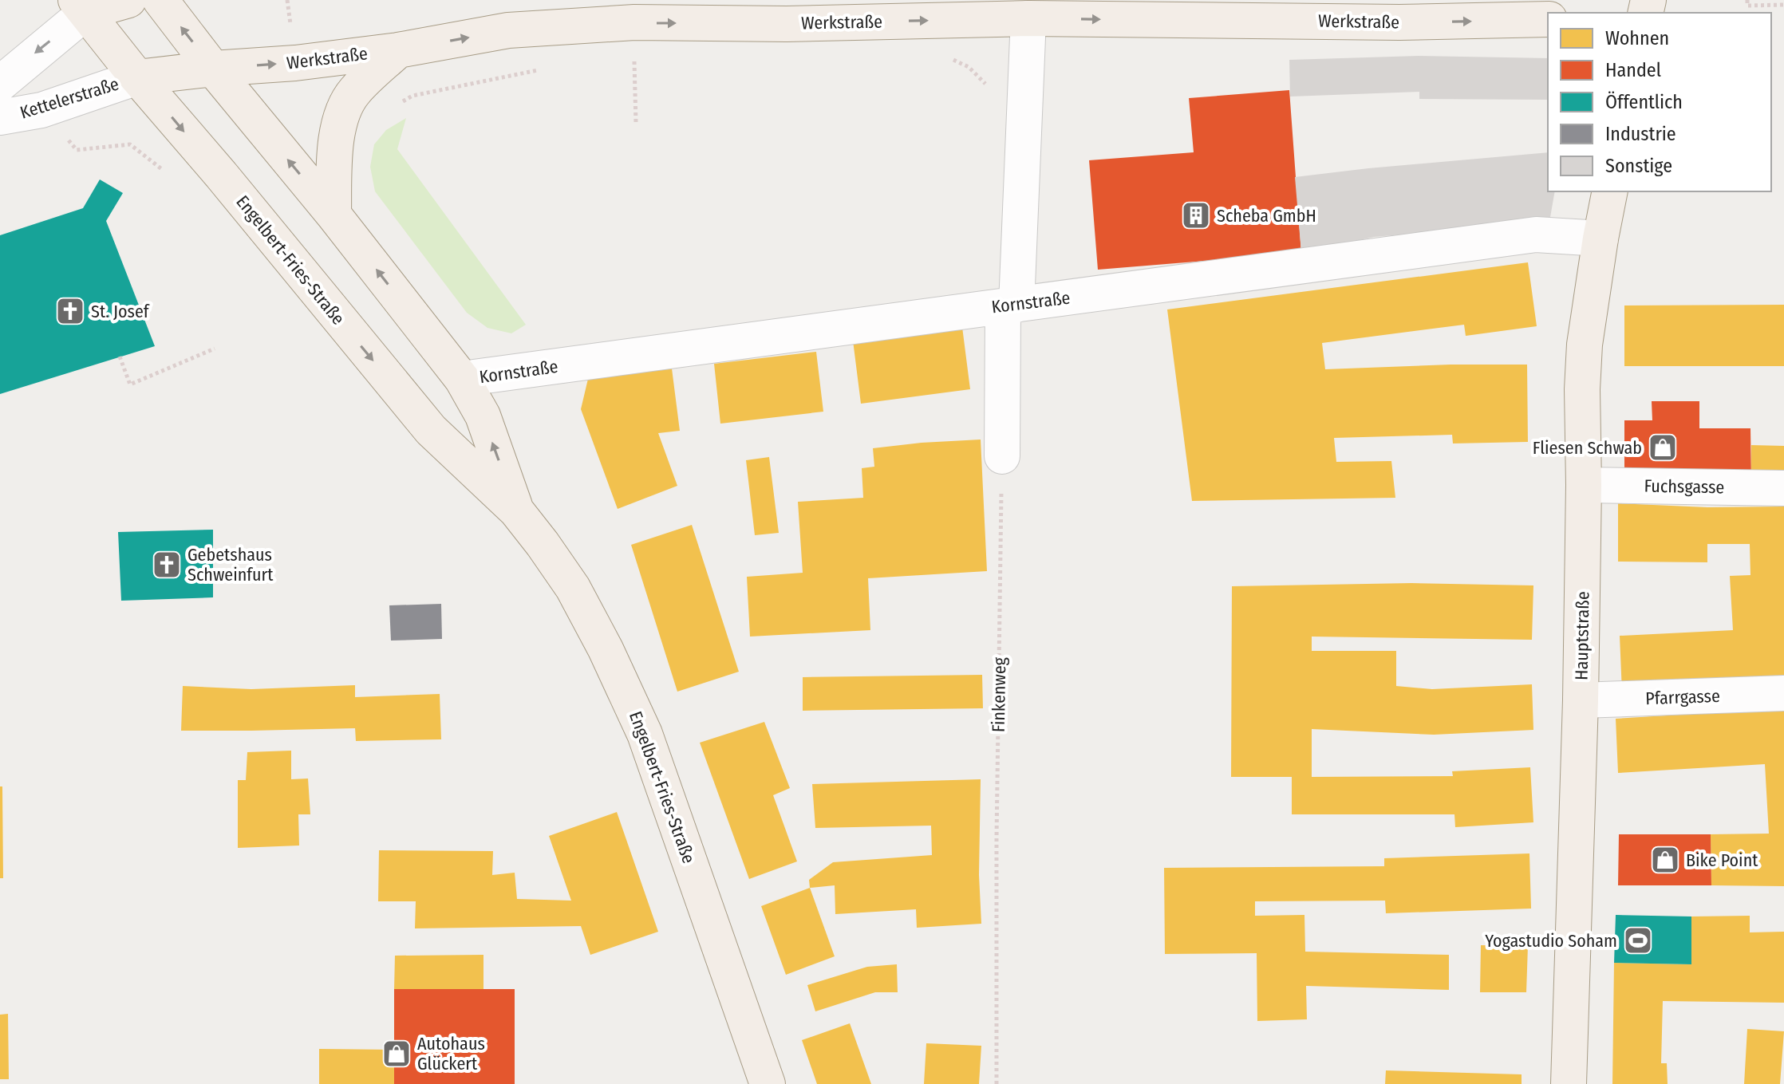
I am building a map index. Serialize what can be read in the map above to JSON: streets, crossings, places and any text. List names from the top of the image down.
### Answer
{
  "streets": {
    "main road": ["Werkstraße", "Engelbert-Fries-Straße", "Hauptstraße"],
    "street": [
      "Kettelerstraße",
      "Kornstraße",
      "Fuchsgasse",
      "Pfarrgasse"
    ],
    "path": ["Finkenweg"]
  },
  "crossings": [
    ["Werkstraße", "Kettelerstraße"],
    ["Werkstraße", "Engelbert-Fries-Straße"],
    ["Kettelerstraße", "Engelbert-Fries-Straße"],
    ["Engelbert-Fries-Straße", "Kornstraße"],
    ["Kornstraße", "Hauptstraße"],
    ["Fuchsgasse", "Hauptstraße"],
    ["Hauptstraße", "Pfarrgasse"]
  ],
  "one_way": ["Werkstraße", "Kettelerstraße"],
  "places": {
    "building": ["Scheba GmbH"],
    "church": ["St. Josef", "Gebetshaus Schweinfurt"],
    "shop": ["Fliesen Schwab", "Bike Point", "Autohaus Glückert"],
    "sports": ["Yogastudio Soham"]
  },
  "legend": [
    "Wohnen",
    "Handel",
    "Öffentlich",
    "Industrie",
    "Sonstige"
  ]
}
